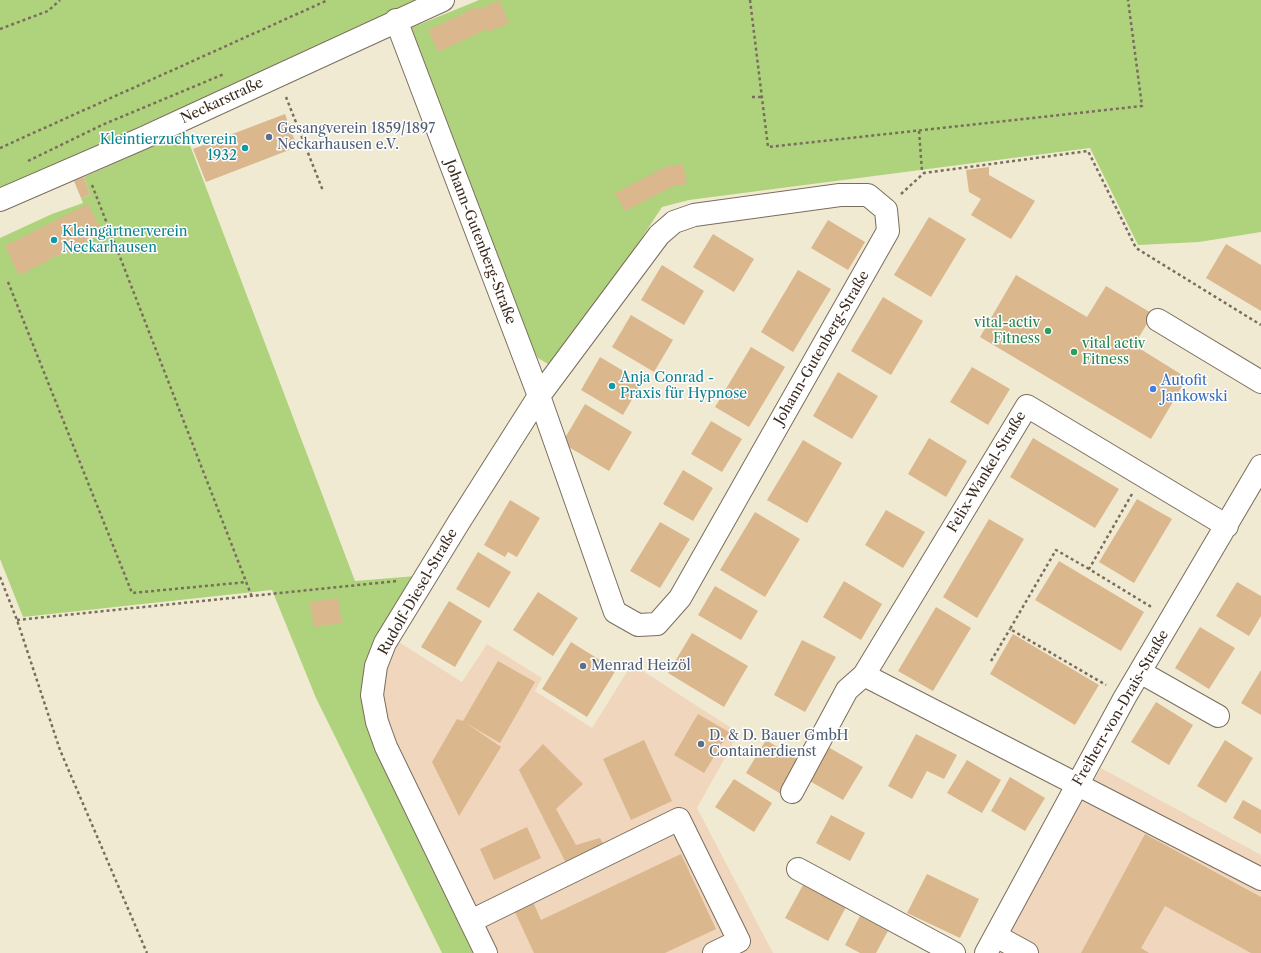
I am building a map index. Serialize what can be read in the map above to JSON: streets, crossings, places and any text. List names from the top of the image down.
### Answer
{
  "streets": {
    "street": [
      "Neckarstraße",
      "Johann-Gutenberg-Straße",
      "Felix-Wankel-Straße",
      "Rudolf-Diesel-Straße",
      "Freiherr-von-Drais-Straße"
    ]
  },
  "crossings": [
    ["Neckarstraße", "Johann-Gutenberg-Straße"],
    ["Johann-Gutenberg-Straße", "Rudolf-Diesel-Straße"],
    ["Felix-Wankel-Straße", "Freiherr-von-Drais-Straße"]
  ],
  "places": [
    "Gesangverein 1859/1897 Neckarhausen e.V.",
    "Kleintierzuchtverein 1932",
    "Kleingärtnerverein Neckarhausen",
    "vital-activ Fitness",
    "vital activ Fitness",
    "Anja Conrad - Praxis für Hypnose",
    "Autofit Jankowski",
    "Menrad Heizöl",
    "D. & D. Bauer GmbH Containerdienst"
  ]
}
